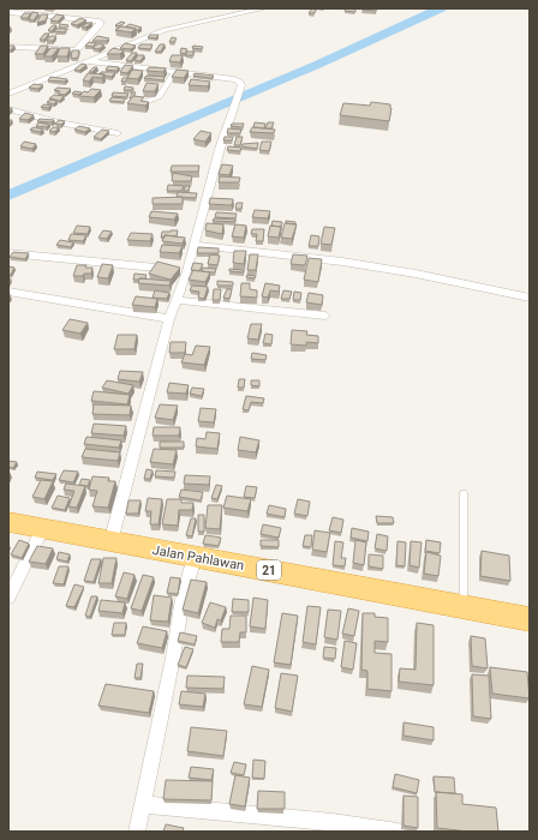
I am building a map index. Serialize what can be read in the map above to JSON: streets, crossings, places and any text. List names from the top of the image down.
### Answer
{
  "streets": {
    "highway": ["Jalan Pahlawan", "21"]
  }
}
